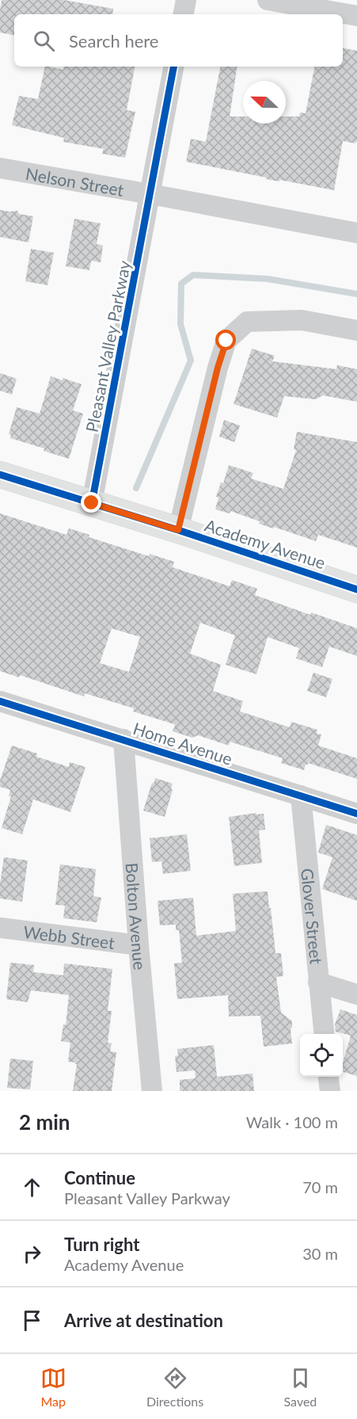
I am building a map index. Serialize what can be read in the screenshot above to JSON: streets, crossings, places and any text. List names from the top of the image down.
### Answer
{
  "streets": {
    "street": [
      "Nelson Street",
      "Pleasant Valley Parkway",
      "Academy Avenue",
      "Home Avenue",
      "Bolton Avenue",
      "Glover Street",
      "Webb Street"
    ]
  },
  "crossings": [
    ["Nelson Street", "Pleasant Valley Parkway"],
    ["Pleasant Valley Parkway", "Academy Avenue"],
    ["Home Avenue", "Bolton Avenue"],
    ["Home Avenue", "Glover Street"],
    ["Bolton Avenue", "Webb Street"]
  ],
  "north": "left",
  "page": {
    "search": "Search here",
    "heading": ["2 min", "Walk · 100 m"],
    "list": [
      ["Continue", "Pleasant Valley Parkway", "70 m"],
      ["Turn right", "Academy Avenue", "30 m"],
      "Arrive at destination"
    ],
    "nav": ["Map", "Directions", "Saved"]
  }
}
